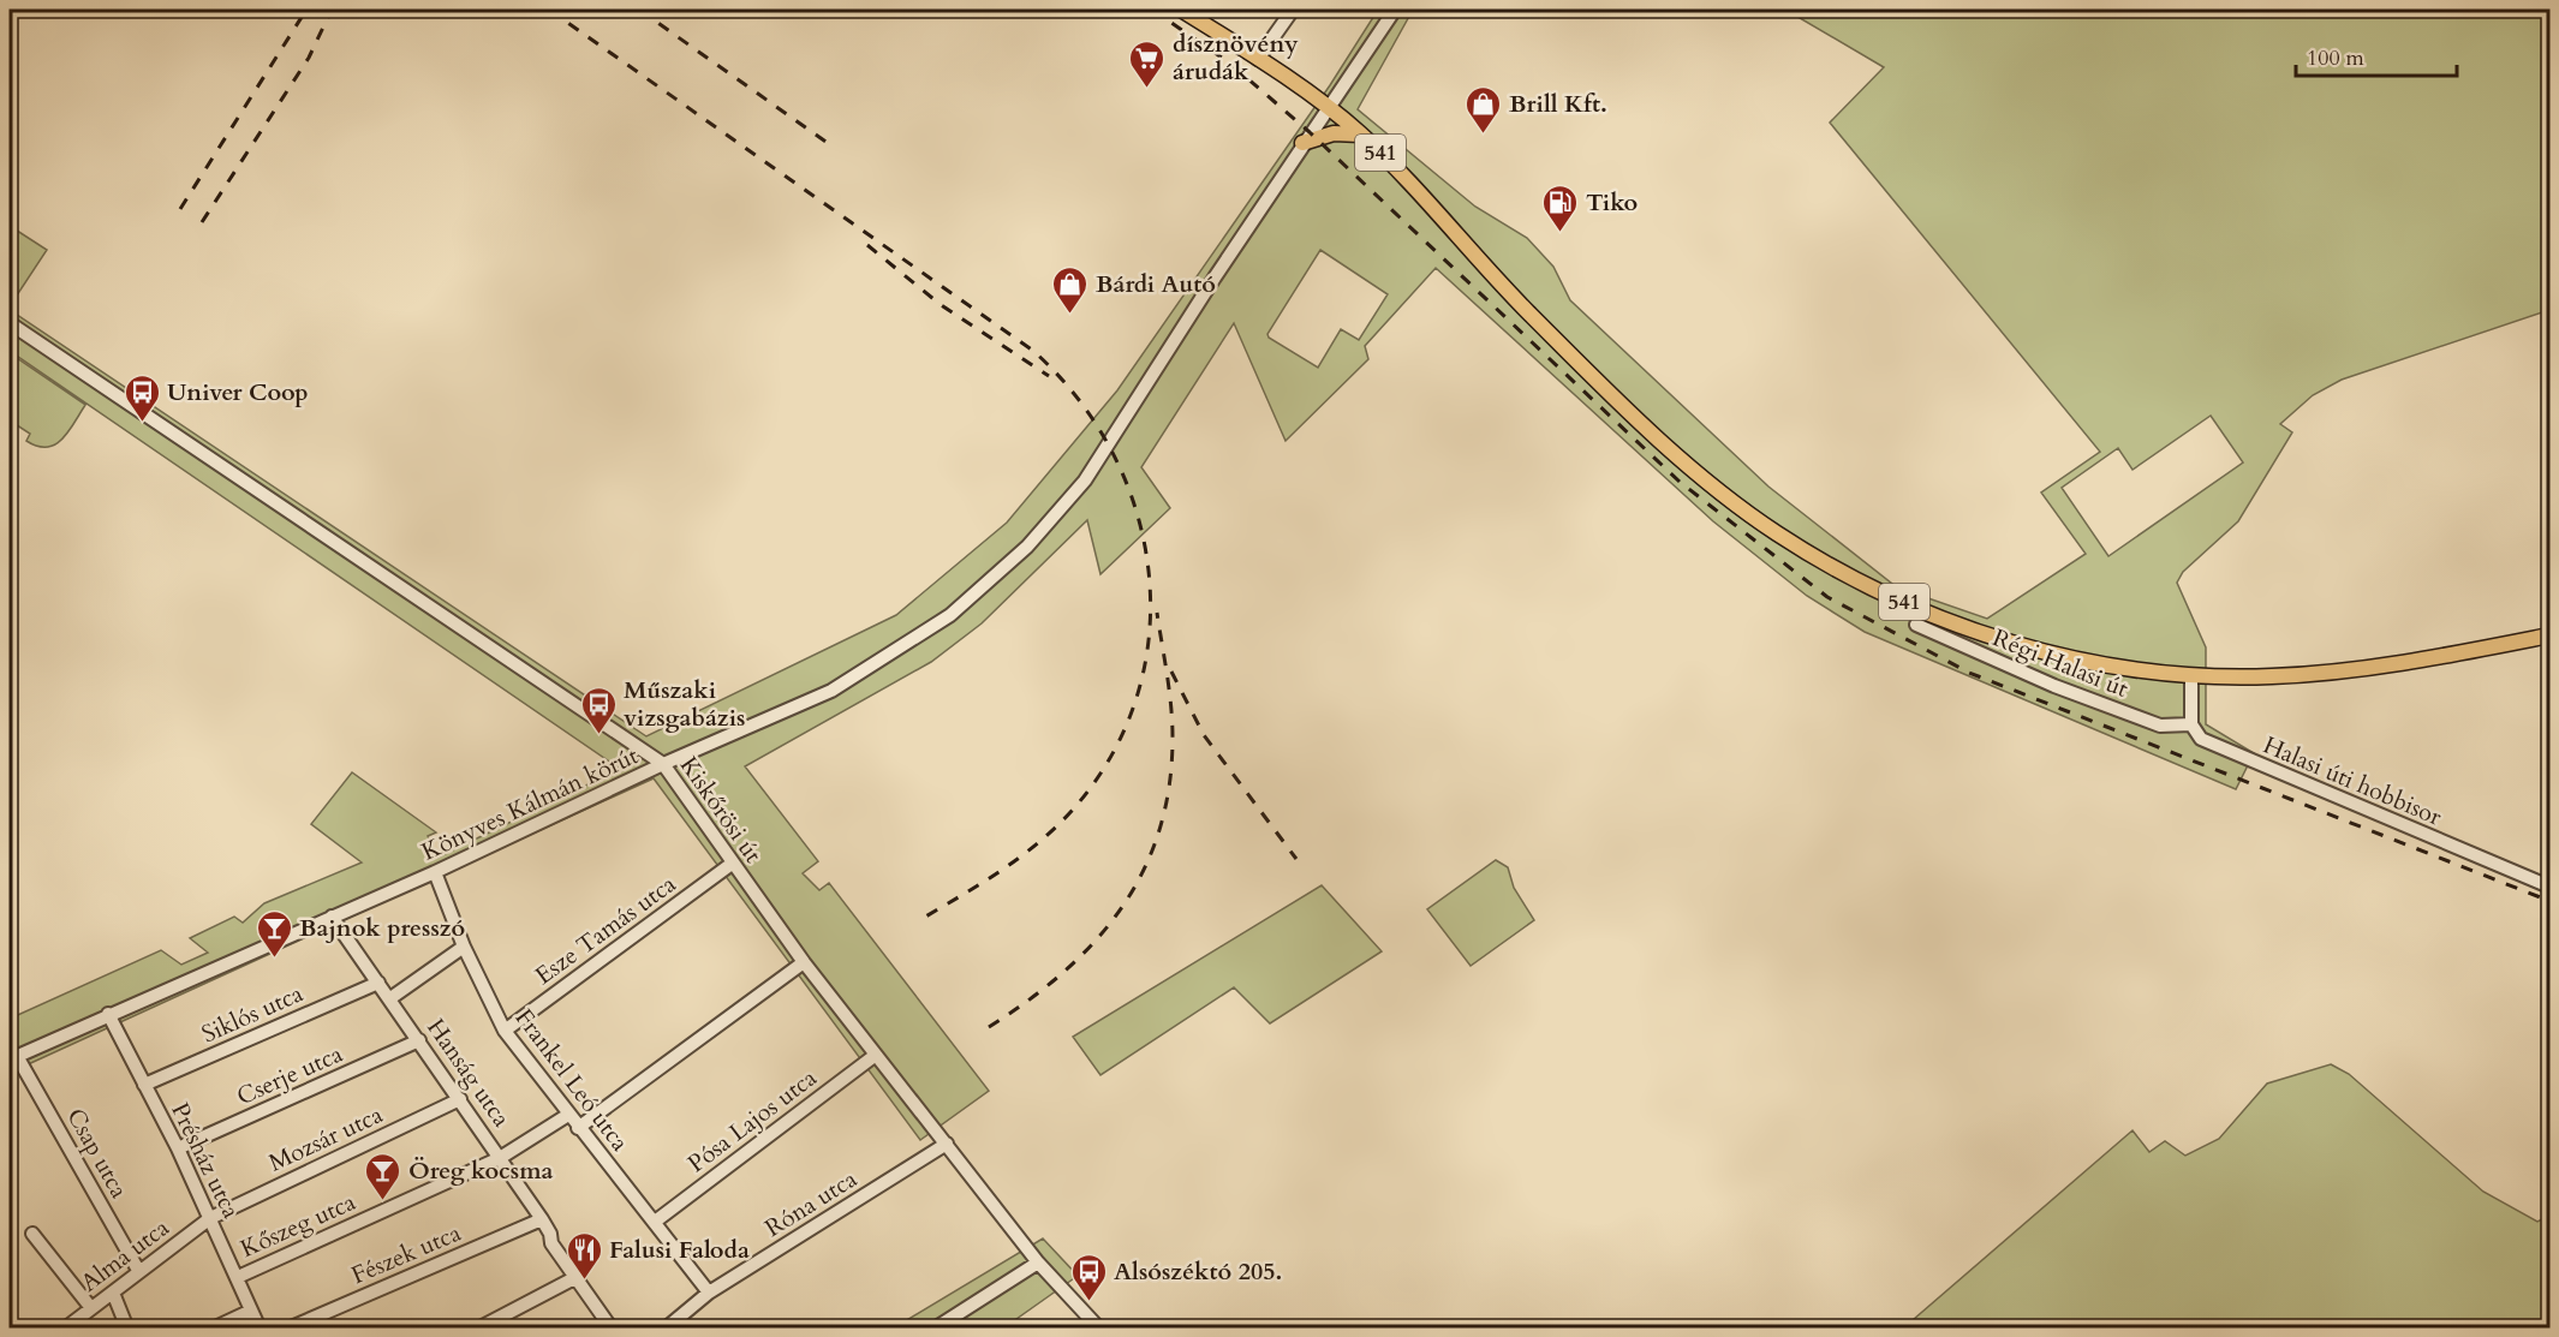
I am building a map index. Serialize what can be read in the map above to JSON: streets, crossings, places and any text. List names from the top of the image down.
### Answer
{
  "streets": {
    "main road": ["541"],
    "street": [
      "Régi Halasi út",
      "Halasi úti hobbisor",
      "Könyves Kálmán körút",
      "Kiskőrösi út",
      "Esze Tamás utca",
      "Siklós utca",
      "Hanság utca",
      "Cserje utca",
      "Frankel Leó utca",
      "Pósa Lajos utca",
      "Mozsár utca",
      "Csap utca",
      "Présház utca",
      "Róna utca",
      "Kőszeg utca",
      "Fészek utca",
      "Alma utca"
    ]
  },
  "crossings": [
    ["541", "Könyves Kálmán körút"],
    ["Régi Halasi út", "Halasi úti hobbisor"],
    ["Könyves Kálmán körút", "Kiskőrösi út"],
    ["Könyves Kálmán körút", "Hanság utca"],
    ["Könyves Kálmán körút", "Frankel Leó utca"],
    ["Könyves Kálmán körút", "Csap utca"],
    ["Könyves Kálmán körút", "Présház utca"],
    ["Kiskőrösi út", "Esze Tamás utca"],
    ["Kiskőrösi út", "Pósa Lajos utca"],
    ["Kiskőrösi út", "Róna utca"],
    ["Esze Tamás utca", "Frankel Leó utca"],
    ["Siklós utca", "Hanság utca"],
    ["Siklós utca", "Présház utca"],
    ["Hanság utca", "Cserje utca"],
    ["Hanság utca", "Mozsár utca"],
    ["Hanság utca", "Kőszeg utca"],
    ["Hanság utca", "Fészek utca"],
    ["Cserje utca", "Présház utca"],
    ["Frankel Leó utca", "Pósa Lajos utca"],
    ["Frankel Leó utca", "Róna utca"],
    ["Frankel Leó utca", "Kőszeg utca"],
    ["Mozsár utca", "Présház utca"],
    ["Mozsár utca", "Alma utca"],
    ["Csap utca", "Alma utca"],
    ["Présház utca", "Kőszeg utca"],
    ["Présház utca", "Alma utca"]
  ],
  "places": {
    "supermarket": ["dísznövény árudák"],
    "shop": ["Brill Kft.", "Bárdi Autó"],
    "fuel station": ["Tiko"],
    "bus stop": ["Univer Coop", "Műszaki vizsgabázis", "Alsószéktó 205."],
    "bar": ["Bajnok presszó", "Öreg kocsma"],
    "restaurant": ["Falusi Faloda"]
  },
  "scale_bar": "100 m"
}
